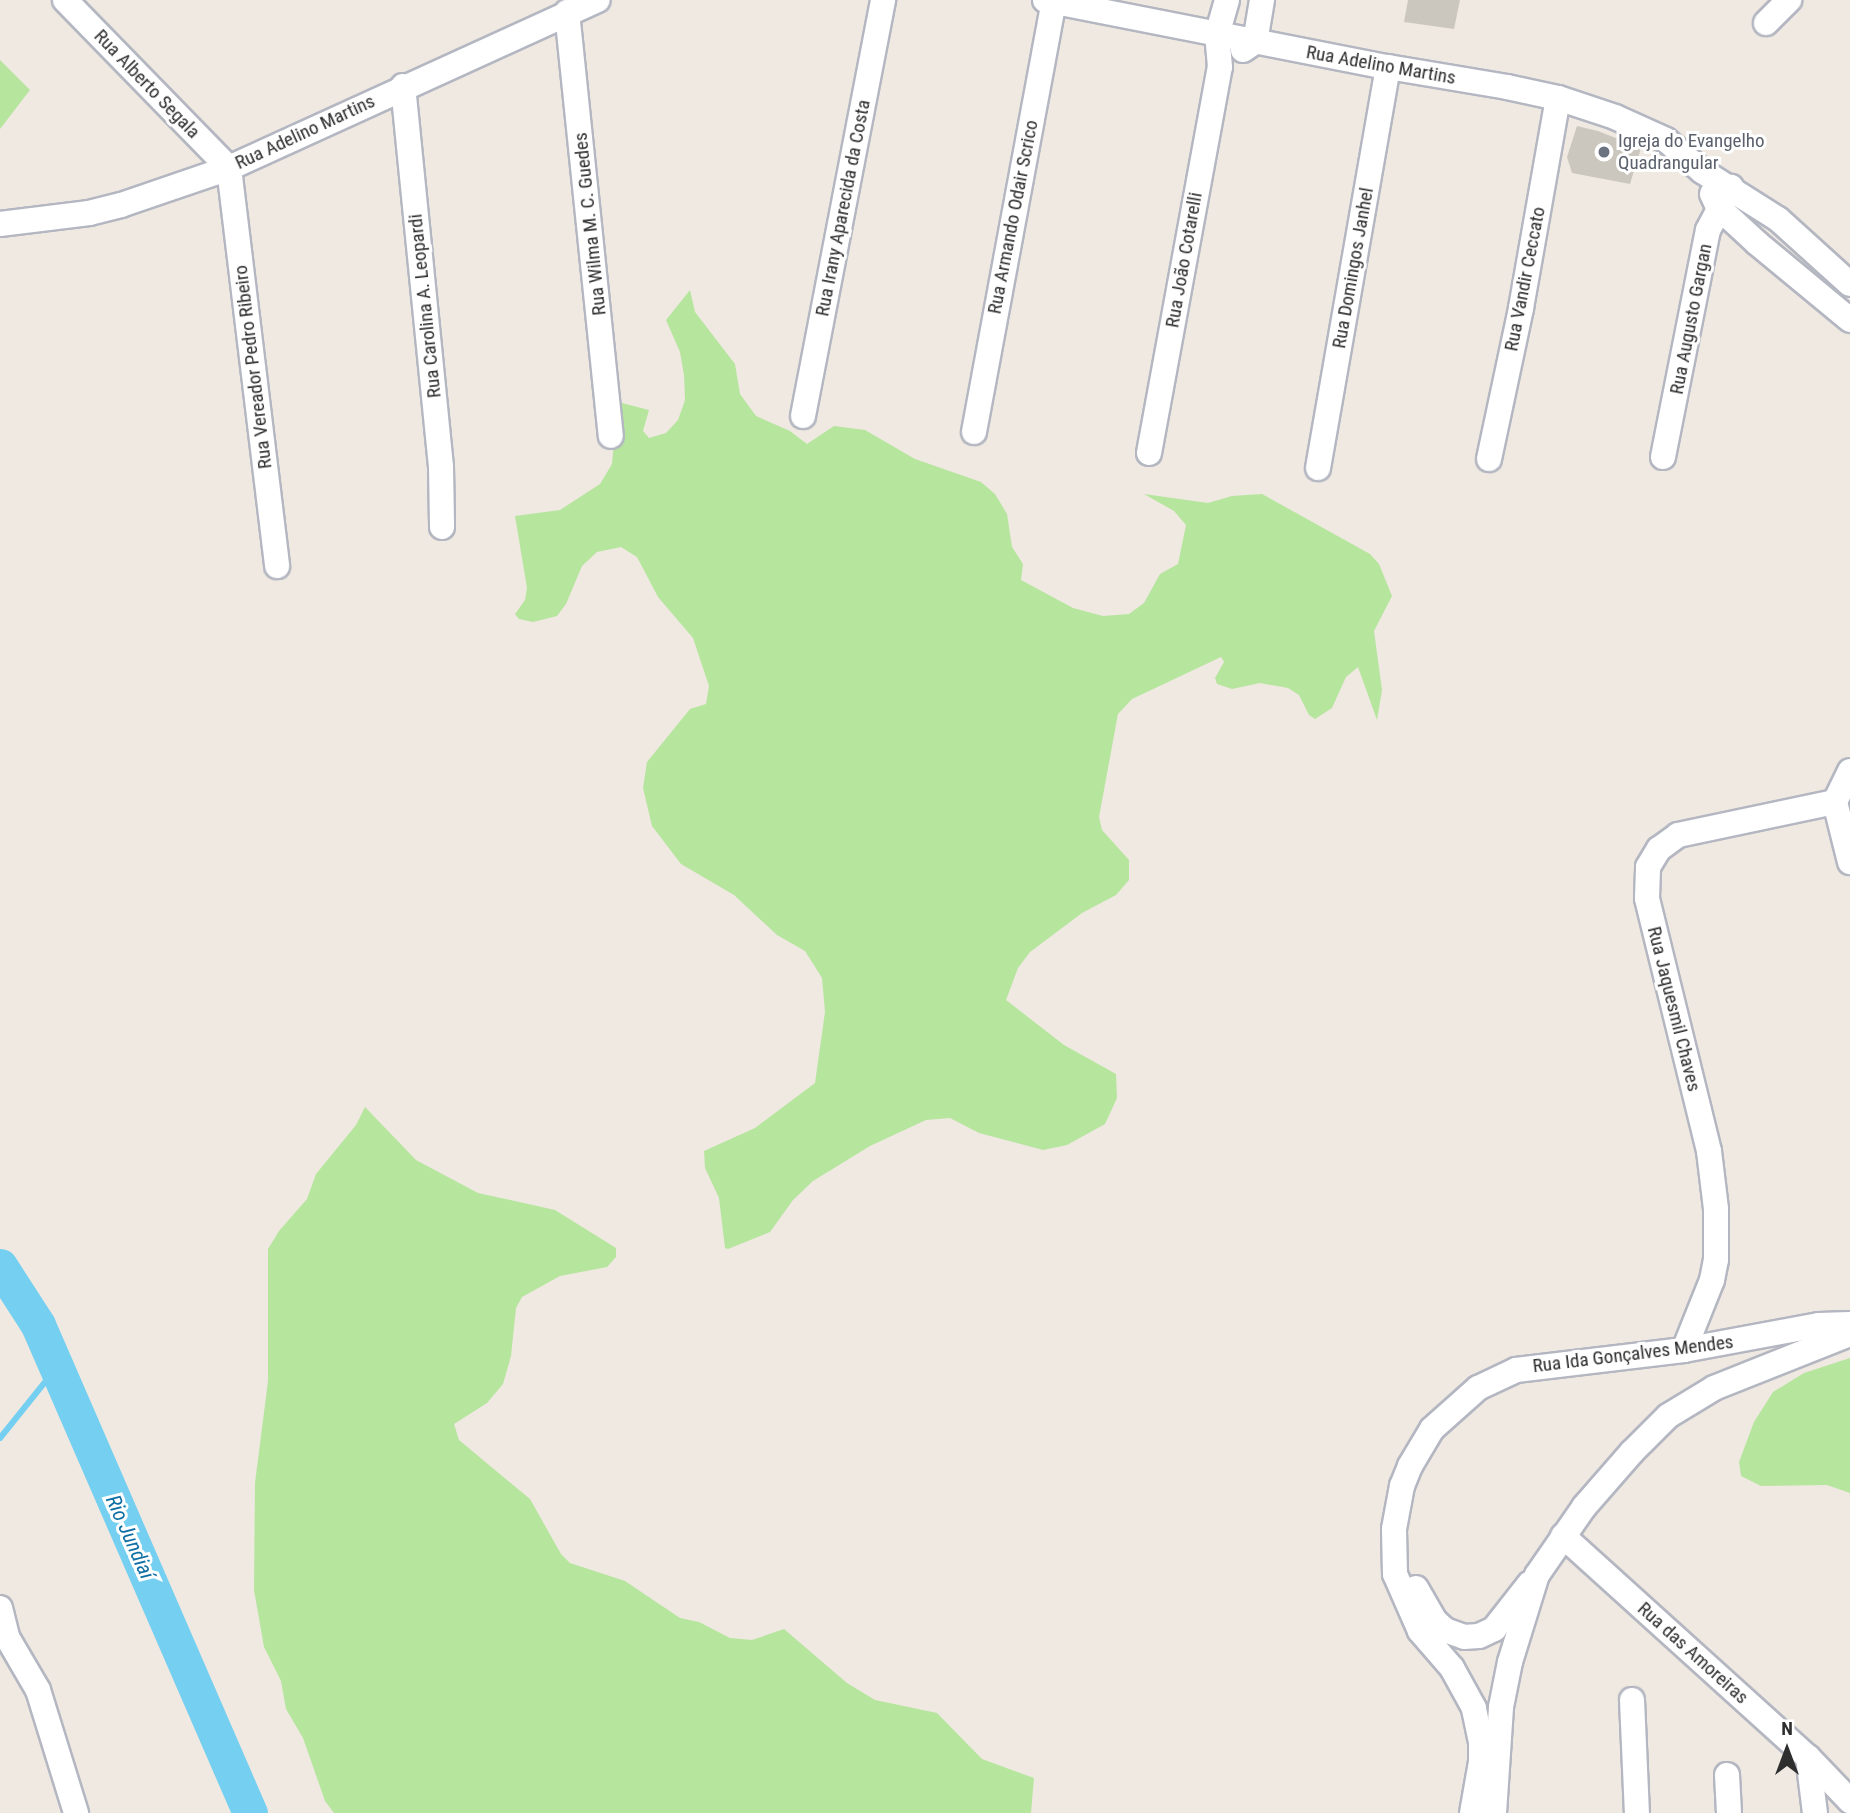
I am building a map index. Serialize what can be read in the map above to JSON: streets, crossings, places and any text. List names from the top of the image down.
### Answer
{
  "streets": {
    "street": [
      "Rua Adelino Martins",
      "Rua Alberto Segala",
      "Rua Irany Aparecida da Costa",
      "Rua Armando Odair Scrico",
      "Rua Wilma M. C. Guedes",
      "Rua João Cotarelli",
      "Rua Domingos Janhel",
      "Rua Vandir Ceccato",
      "Rua Carolina A. Leopardi",
      "Rua Augusto Gargan",
      "Rua Vereador Pedro Ribeiro",
      "Rua Jaquesmil Chaves",
      "Rua Ida Gonçalves Mendes",
      "Rua das Amoreiras"
    ]
  },
  "crossings": [
    ["Rua Adelino Martins", "Rua Alberto Segala"],
    ["Rua Adelino Martins", "Rua Armando Odair Scrico"],
    ["Rua Adelino Martins", "Rua Wilma M. C. Guedes"],
    ["Rua Adelino Martins", "Rua João Cotarelli"],
    ["Rua Adelino Martins", "Rua Domingos Janhel"],
    ["Rua Adelino Martins", "Rua Vandir Ceccato"],
    ["Rua Adelino Martins", "Rua Carolina A. Leopardi"],
    ["Rua Adelino Martins", "Rua Augusto Gargan"],
    ["Rua Adelino Martins", "Rua Vereador Pedro Ribeiro"],
    ["Rua Alberto Segala", "Rua Vereador Pedro Ribeiro"],
    ["Rua Jaquesmil Chaves", "Rua Ida Gonçalves Mendes"],
    ["Rua Ida Gonçalves Mendes", "Rua das Amoreiras"]
  ],
  "water": ["Rio Jundiaí"],
  "places": ["Igreja do Evangelho Quadrangular"],
  "north": "top"
}
